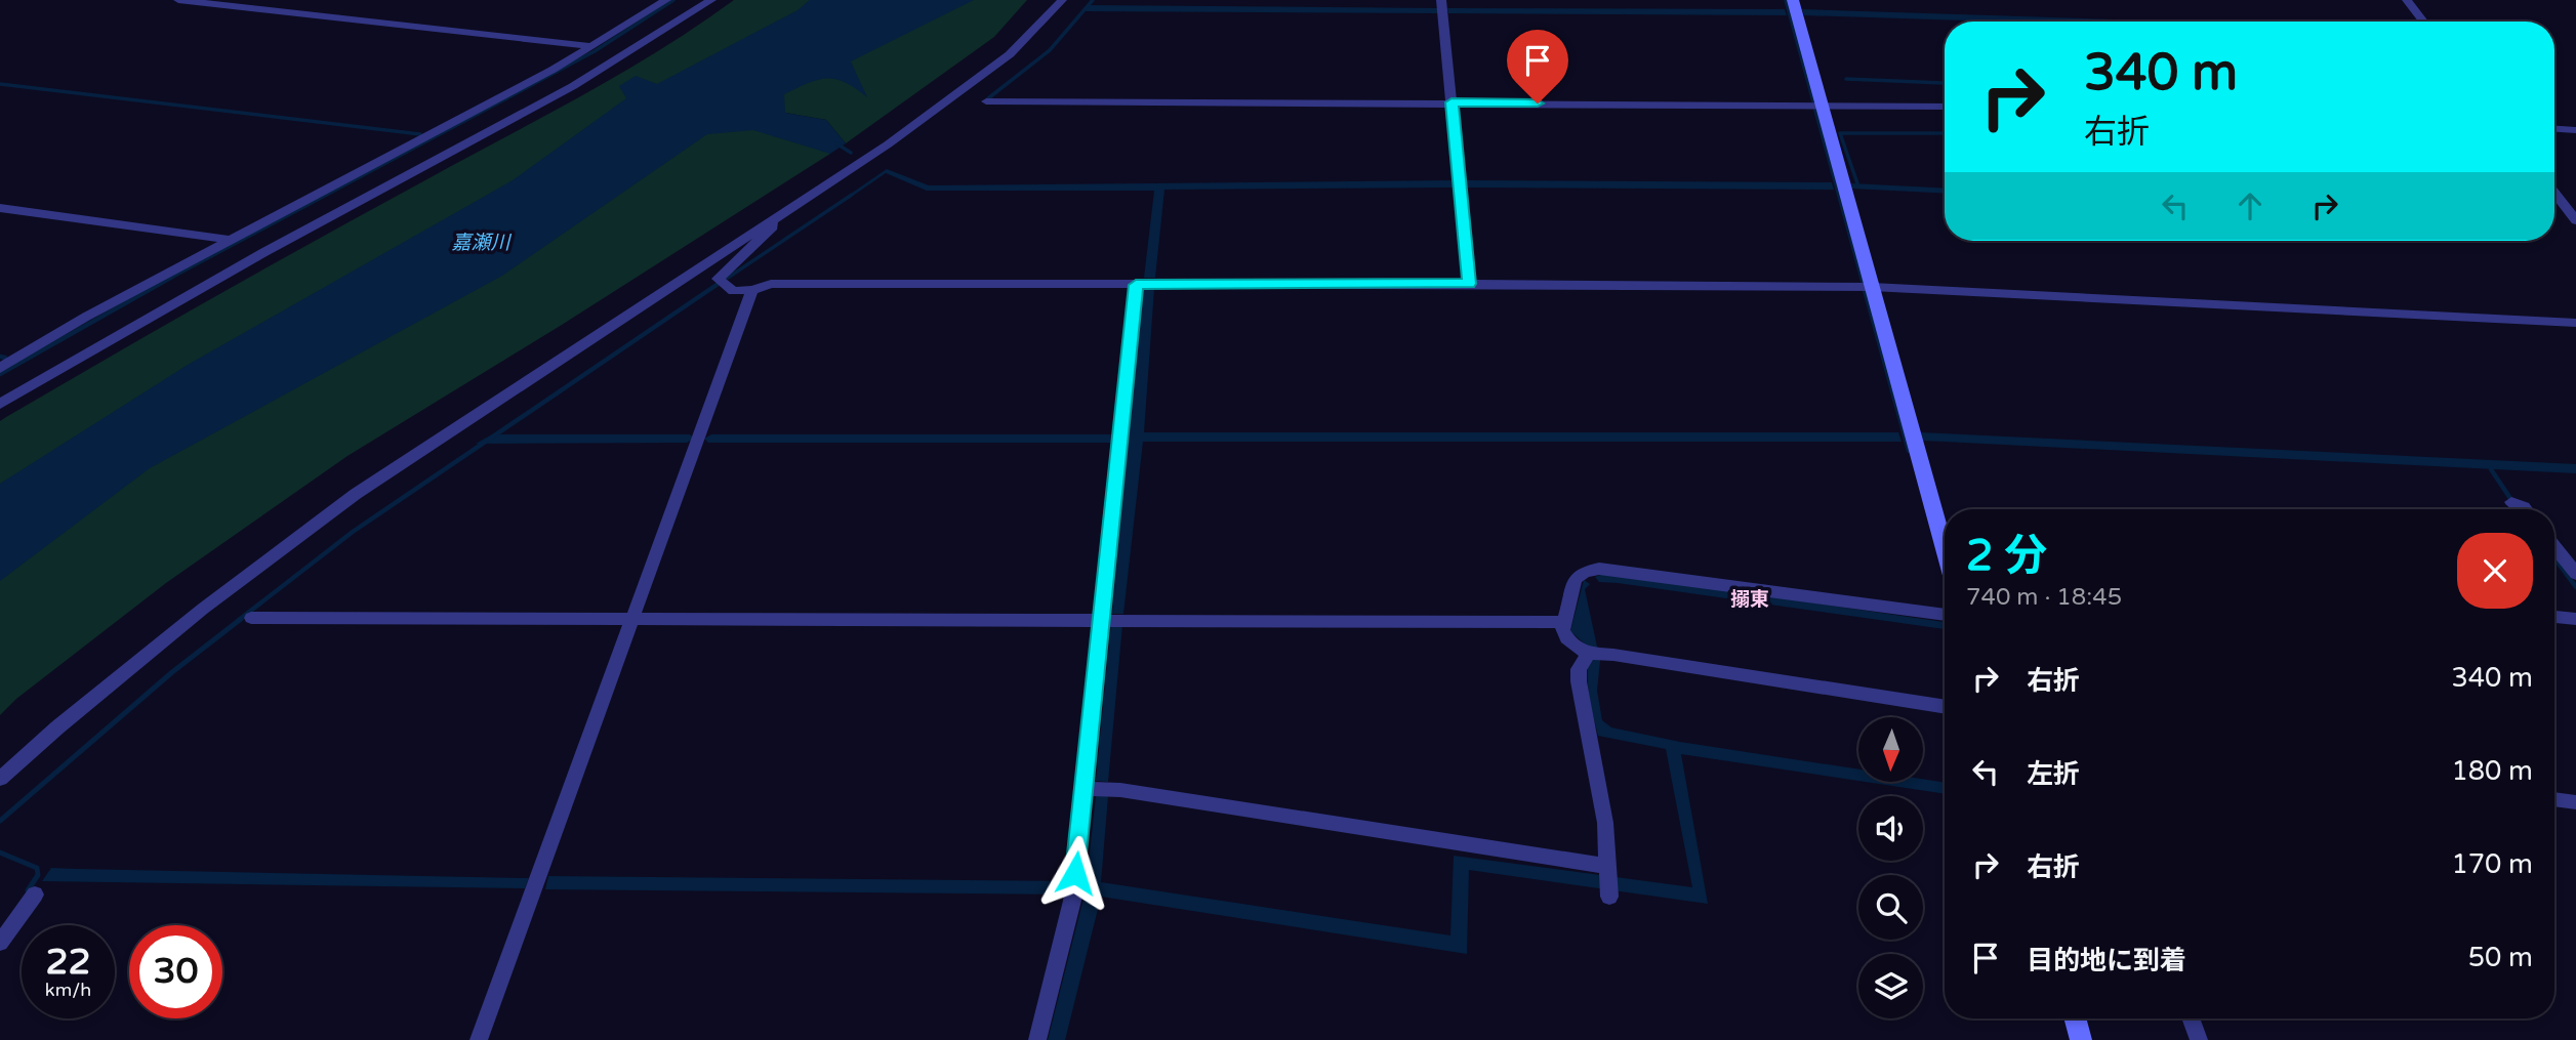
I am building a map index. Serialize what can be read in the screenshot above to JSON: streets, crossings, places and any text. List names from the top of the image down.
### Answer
{
  "districts": ["搦東"],
  "water": ["嘉瀬川"],
  "north": "bottom",
  "page": {
    "turn": ["340 m", "右折"],
    "heading": ["2 分", "740 m · 18:45"],
    "list": [
      {
        "name": "右折",
        "value": "340 m"
      },
      {
        "name": "左折",
        "value": "180 m"
      },
      {
        "name": "右折",
        "value": "170 m"
      },
      {
        "name": "目的地に到着",
        "value": "50 m"
      }
    ],
    "speed": "22 km/h",
    "limit": "30"
  }
}
